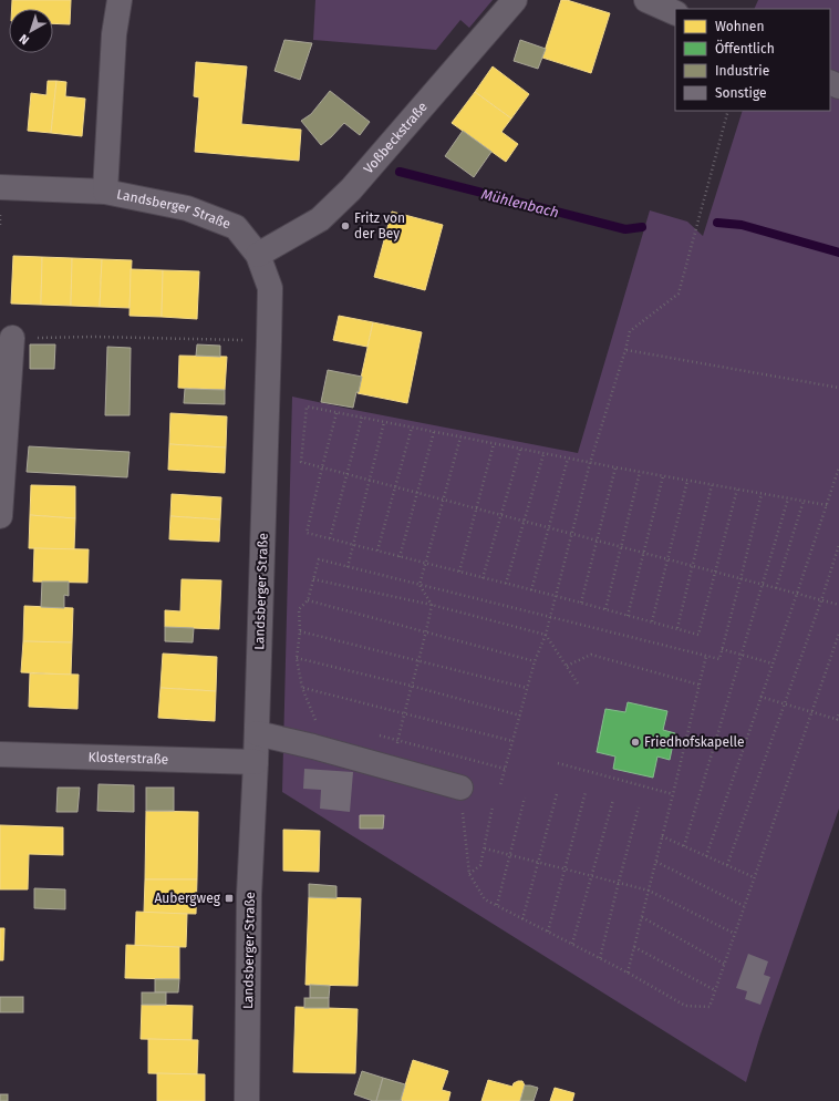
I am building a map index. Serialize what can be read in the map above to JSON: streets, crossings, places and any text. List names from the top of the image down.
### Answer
{
  "streets": {
    "street": ["Voßbeckstraße", "Landsberger Straße", "Klosterstraße"]
  },
  "crossings": [
    ["Voßbeckstraße", "Landsberger Straße"],
    ["Landsberger Straße", "Klosterstraße"]
  ],
  "water": ["Mühlenbach"],
  "places": {
    "other": ["Fritz von der Bey", "Friedhofskapelle"],
    "transit": ["Aubergweg"]
  },
  "legend": [
    "Wohnen",
    "Öffentlich",
    "Industrie",
    "Sonstige"
  ],
  "north": "bottom left"
}
